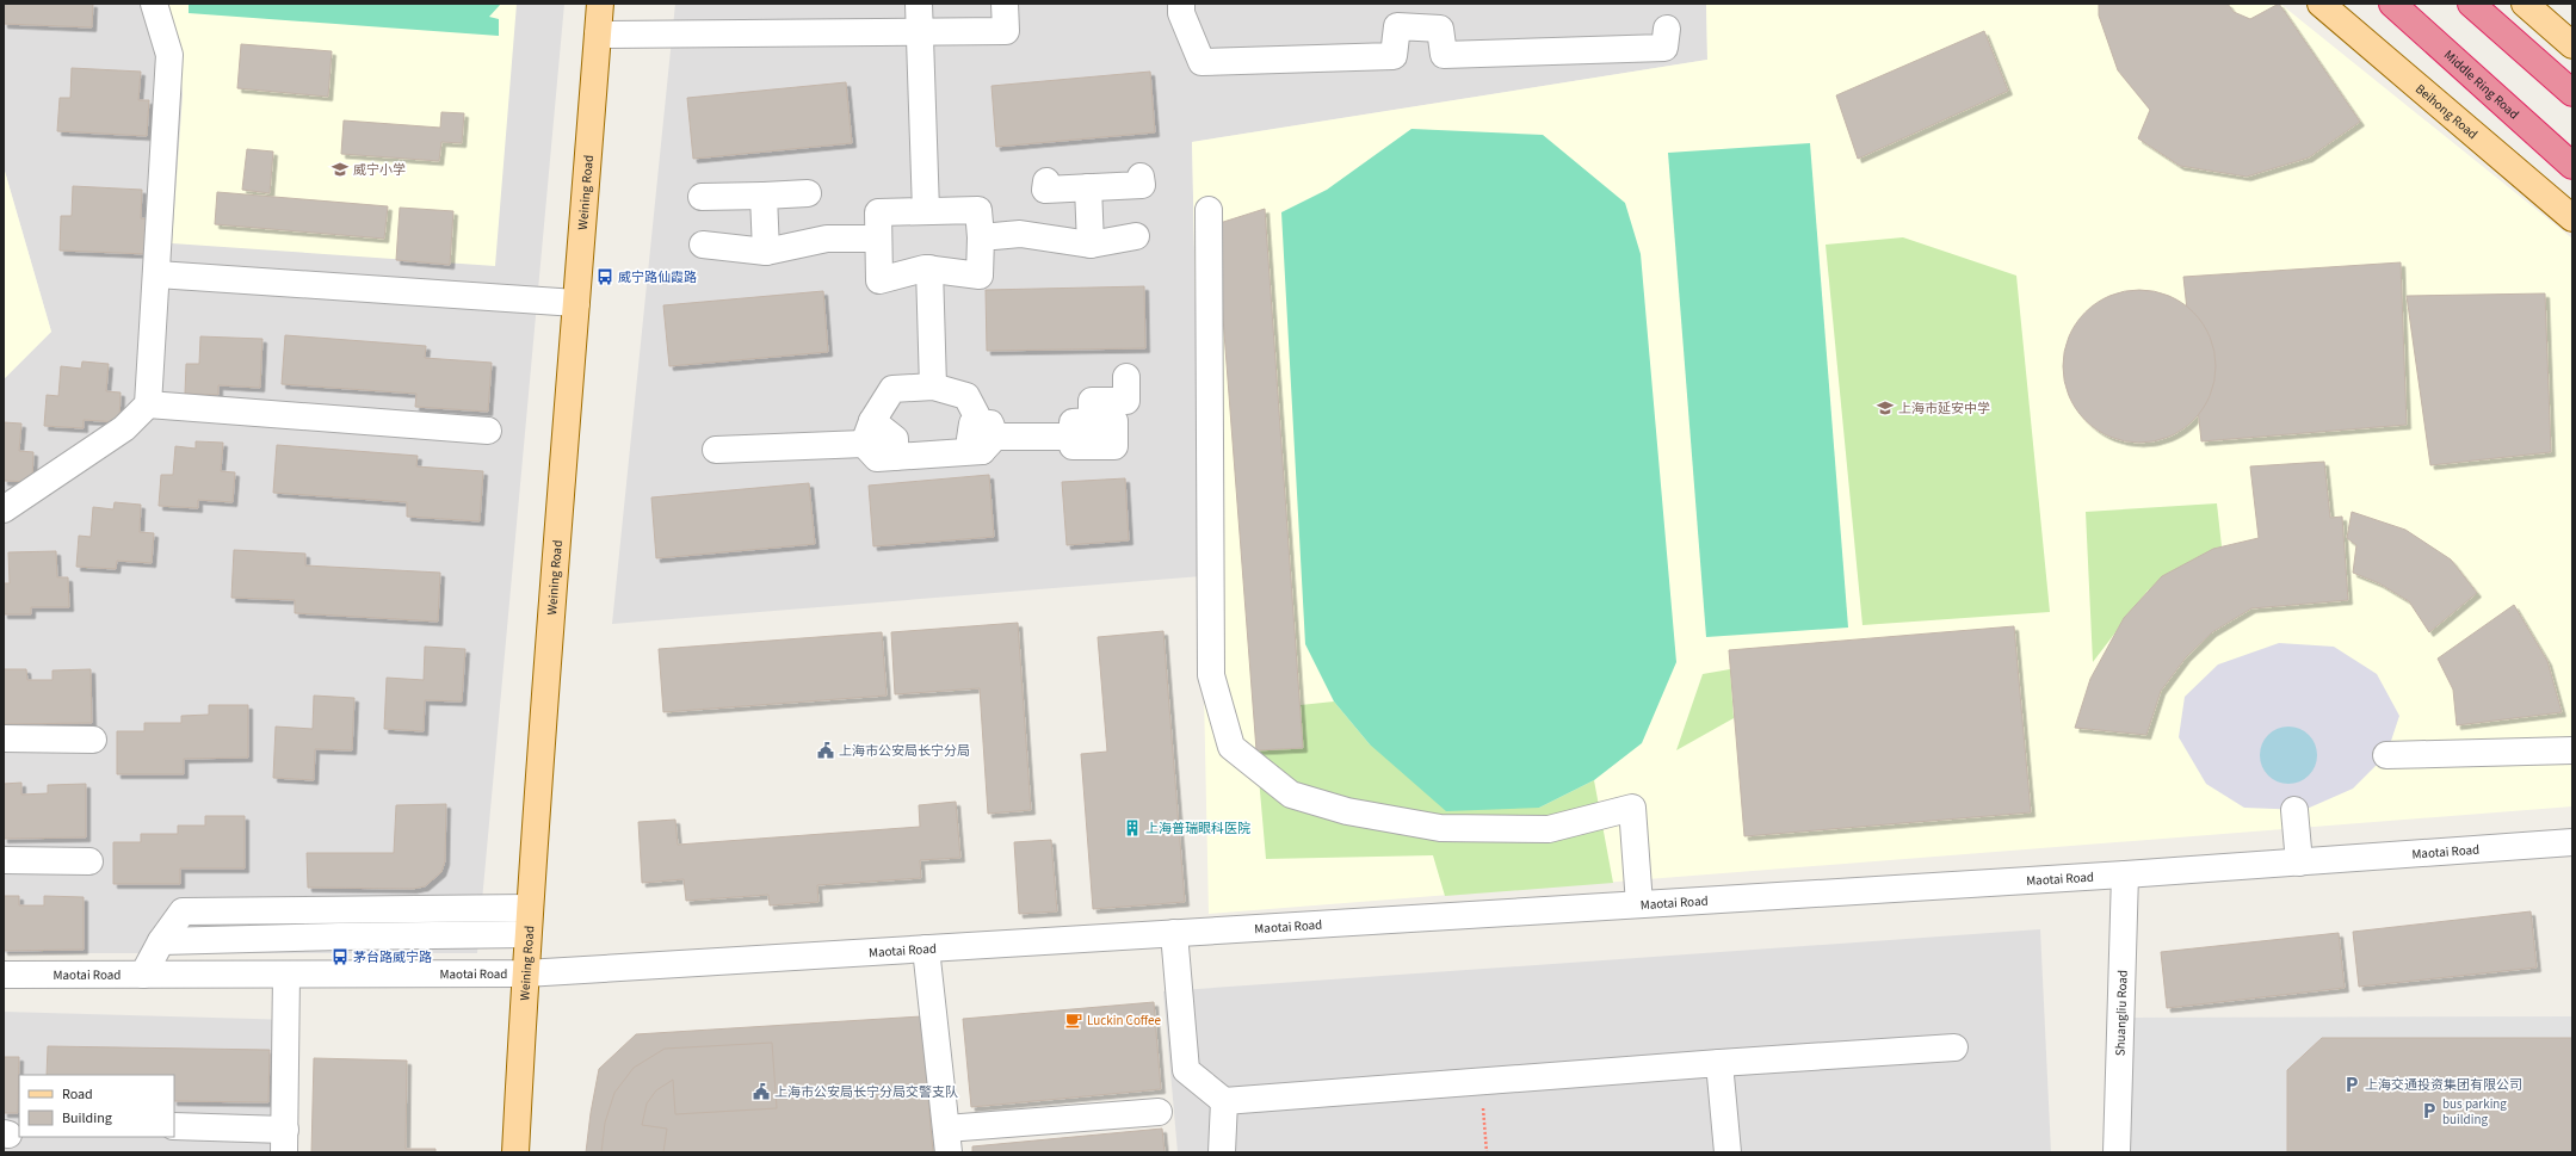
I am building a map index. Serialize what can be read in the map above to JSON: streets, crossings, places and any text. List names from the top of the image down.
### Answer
{
  "streets": {
    "highway": ["Middle Ring Road"],
    "main road": ["Beihong Road", "Weining Road"],
    "street": ["Maotai Road", "Shuangliu Road"]
  },
  "crossings": [
    ["Weining Road", "Maotai Road"],
    ["Maotai Road", "Shuangliu Road"]
  ],
  "places": {
    "school or university": ["威宁小学", "上海市延安中学"],
    "bus stop": ["威宁路仙霞路", "茅台路威宁路"],
    "public building": ["上海市公安局长宁分局", "上海市公安局长宁分局交警支队"],
    "building": ["上海普瑞眼科医院"],
    "cafe": ["Luckin Coffee"],
    "parking": ["上海交通投资集团有限公司", "bus parking building"]
  },
  "legend": ["Road", "Building"]
}
